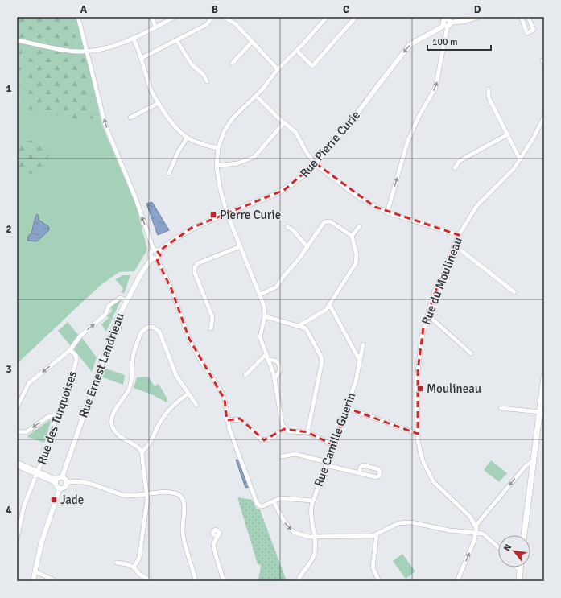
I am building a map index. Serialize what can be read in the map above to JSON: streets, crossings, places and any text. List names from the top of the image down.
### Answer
{
  "streets": {
    "street": [
      "Rue Pierre Curie",
      "Rue du Moulineau",
      "Rue Ernest Landrieau",
      "Rue des Turquoises",
      "Rue Camille Guerin"
    ]
  },
  "crossings": [
    ["Rue Pierre Curie", "Rue Ernest Landrieau"]
  ],
  "one_way": ["Rue Pierre Curie"],
  "places": {
    "transit": ["Pierre Curie", "Moulineau", "Jade"]
  },
  "scale_bar": "100 m",
  "north": "top left",
  "grid": {
    "columns": [
      "A",
      "B",
      "C",
      "D"
    ],
    "rows": [
      "1",
      "2",
      "3",
      "4"
    ]
  }
}
